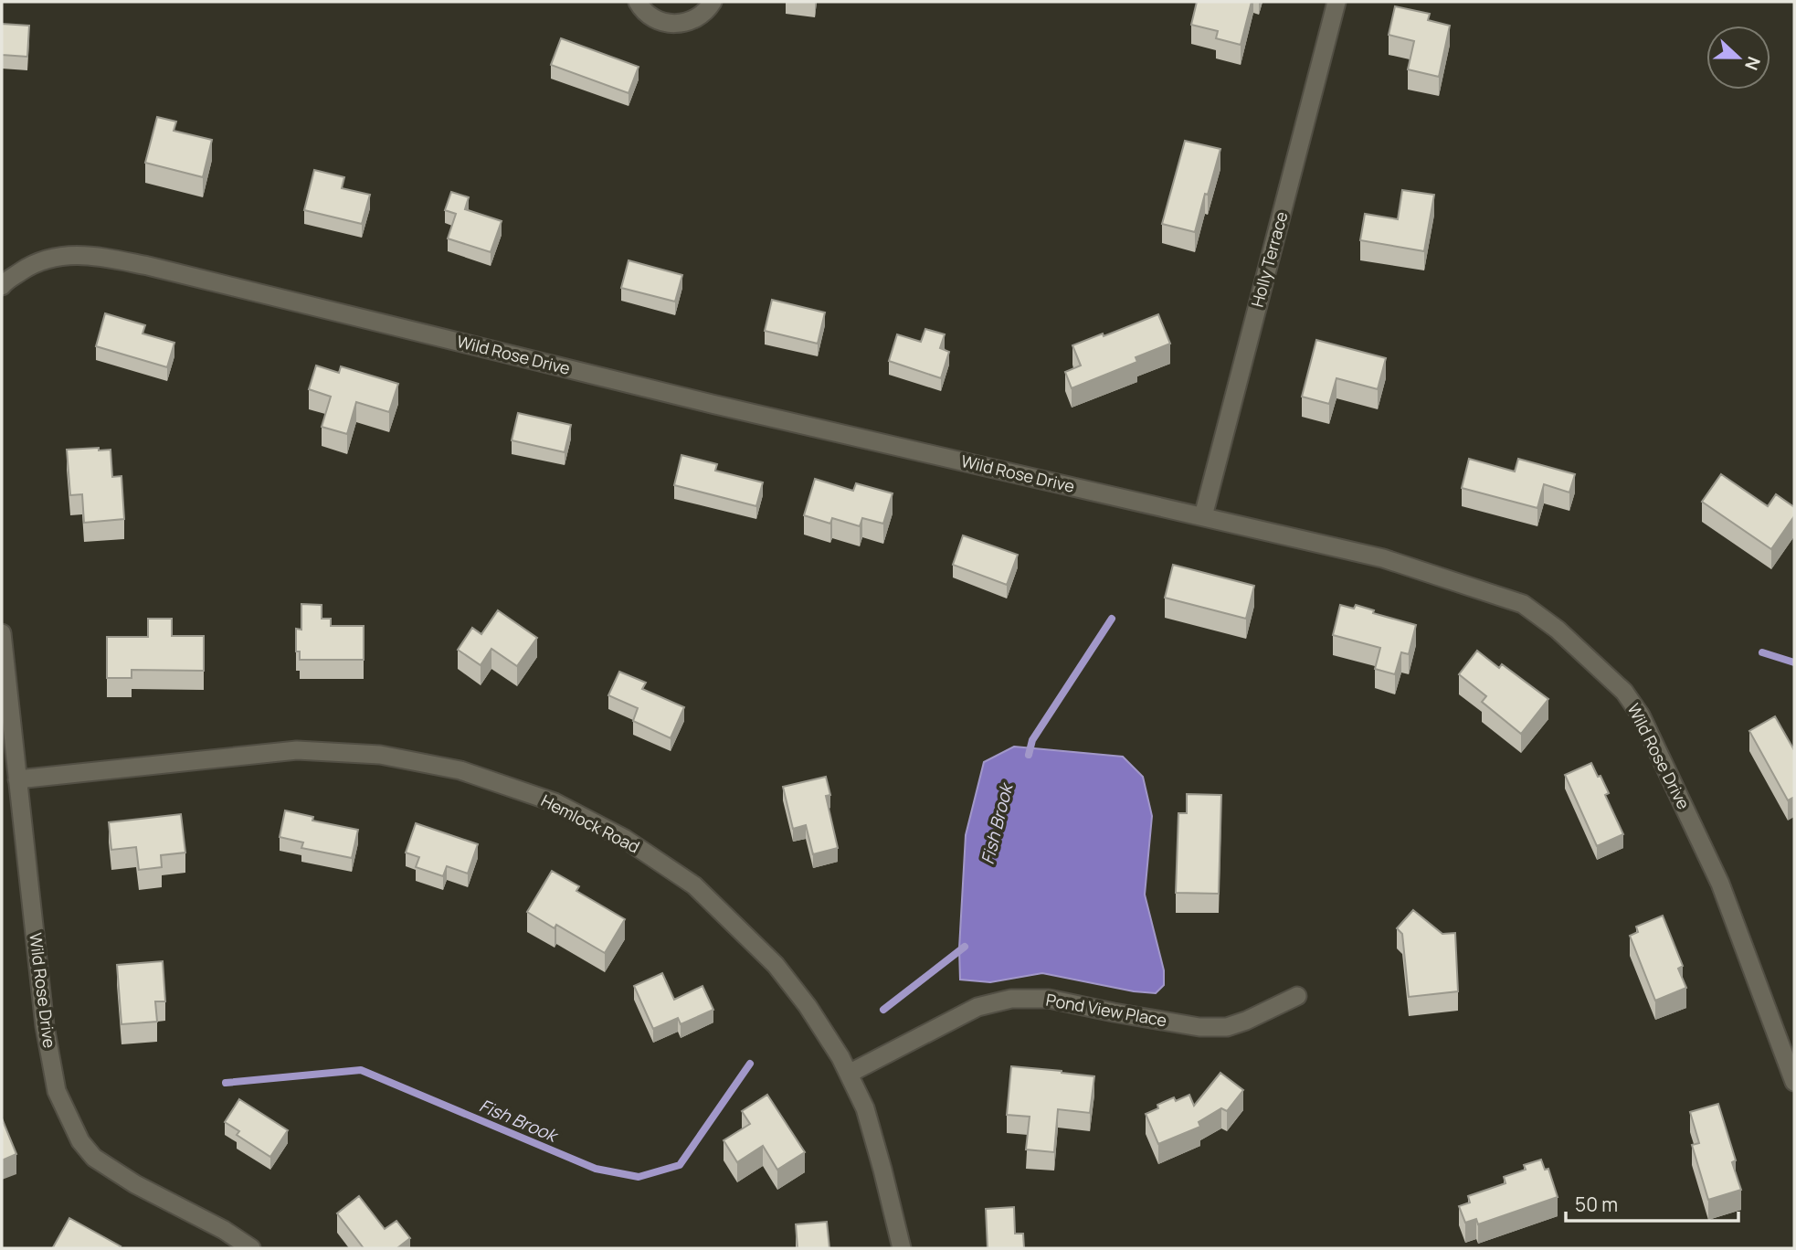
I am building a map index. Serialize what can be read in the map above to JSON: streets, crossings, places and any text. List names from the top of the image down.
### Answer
{
  "streets": {
    "street": [
      "Holly Terrace",
      "Wild Rose Drive",
      "Hemlock Road",
      "Pond View Place"
    ]
  },
  "crossings": [
    ["Holly Terrace", "Wild Rose Drive"],
    ["Wild Rose Drive", "Hemlock Road"],
    ["Hemlock Road", "Pond View Place"]
  ],
  "water": ["Fish Brook"],
  "scale_bar": "50 m",
  "north": "right"
}
